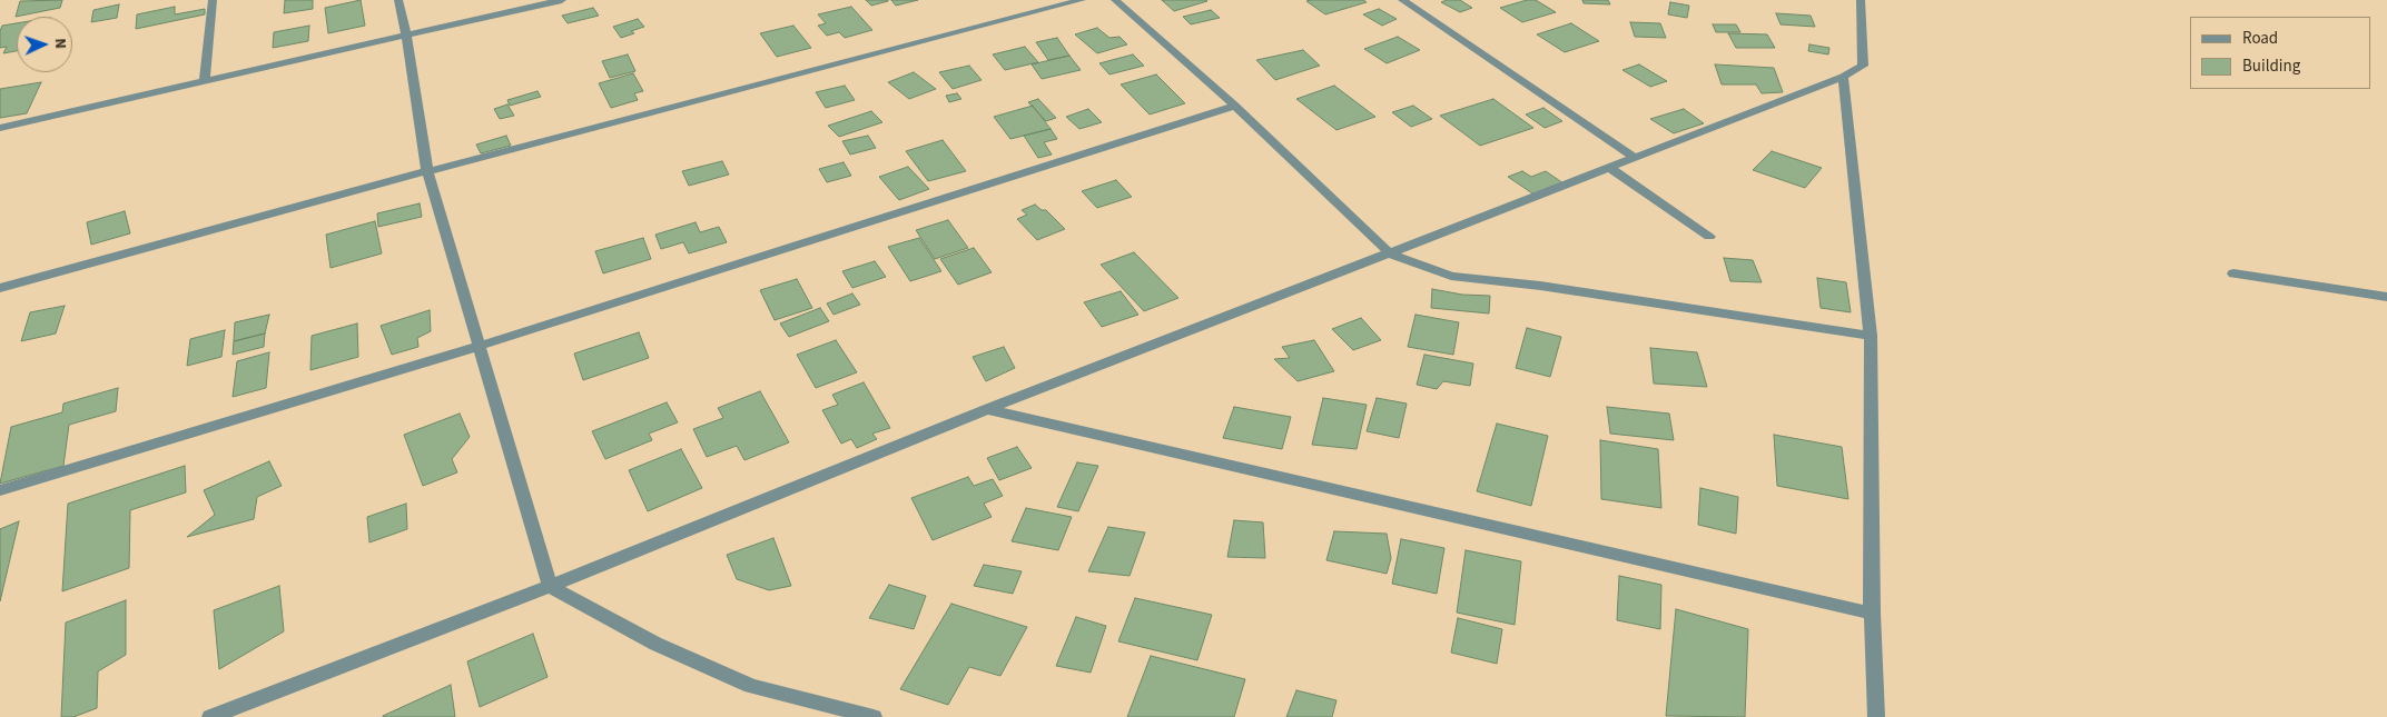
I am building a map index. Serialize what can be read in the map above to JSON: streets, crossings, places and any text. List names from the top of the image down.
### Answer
{
  "legend": ["Road", "Building"],
  "north": "right"
}
